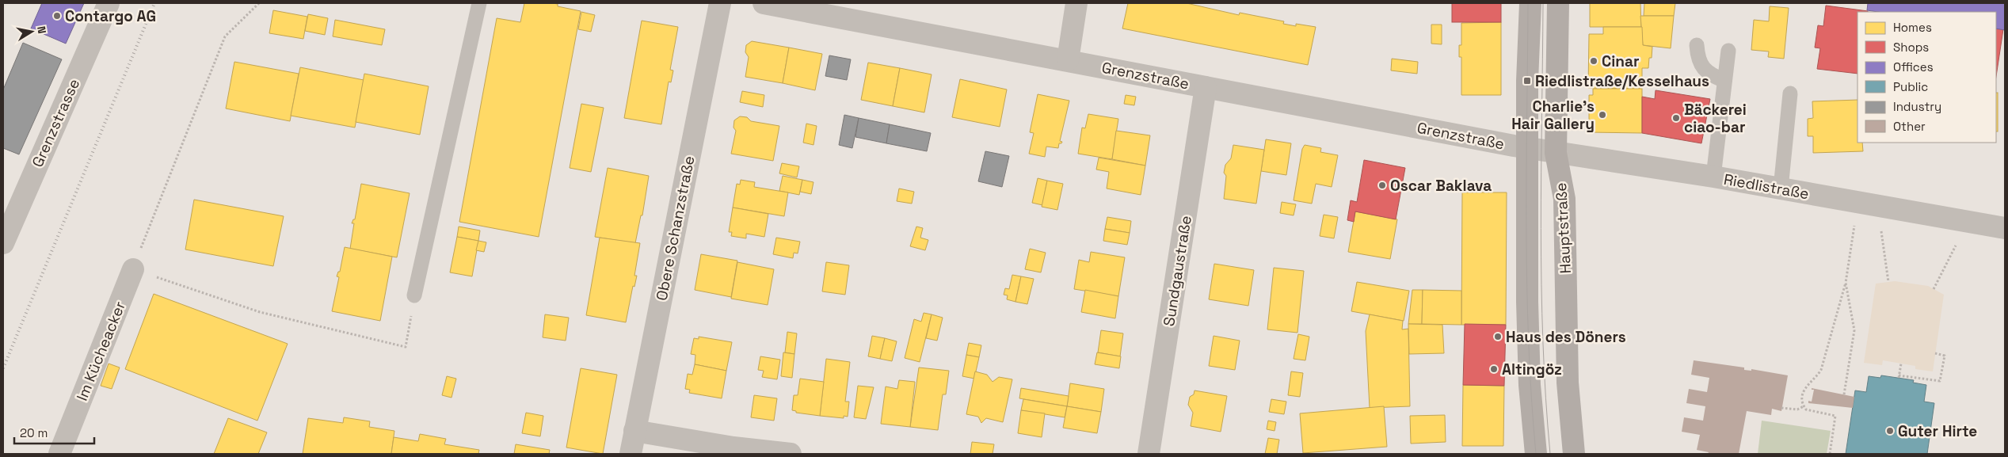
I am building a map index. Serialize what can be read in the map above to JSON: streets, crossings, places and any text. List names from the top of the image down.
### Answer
{
  "streets": {
    "main road": ["Hauptstraße"],
    "street": [
      "Grenzstraße",
      "Grenzstrasse",
      "Riedlistraße",
      "Obere Schanzstraße",
      "Sundgaustraße",
      "Im Kücheacker"
    ]
  },
  "crossings": [
    ["Grenzstraße", "Riedlistraße"],
    ["Grenzstraße", "Sundgaustraße"],
    ["Riedlistraße", "Hauptstraße"]
  ],
  "places": {
    "other": [
      "Contargo AG",
      "Cinar",
      "Charlie's Hair Gallery",
      "Bäckerei ciao-bar",
      "Oscar Baklava",
      "Haus des Döners",
      "Altingöz",
      "Guter Hirte"
    ],
    "transit": ["Riedlistraße/Kesselhaus"]
  },
  "legend": [
    "Homes",
    "Shops",
    "Offices",
    "Public",
    "Industry",
    "Other"
  ],
  "scale_bar": "20 m",
  "north": "right"
}
